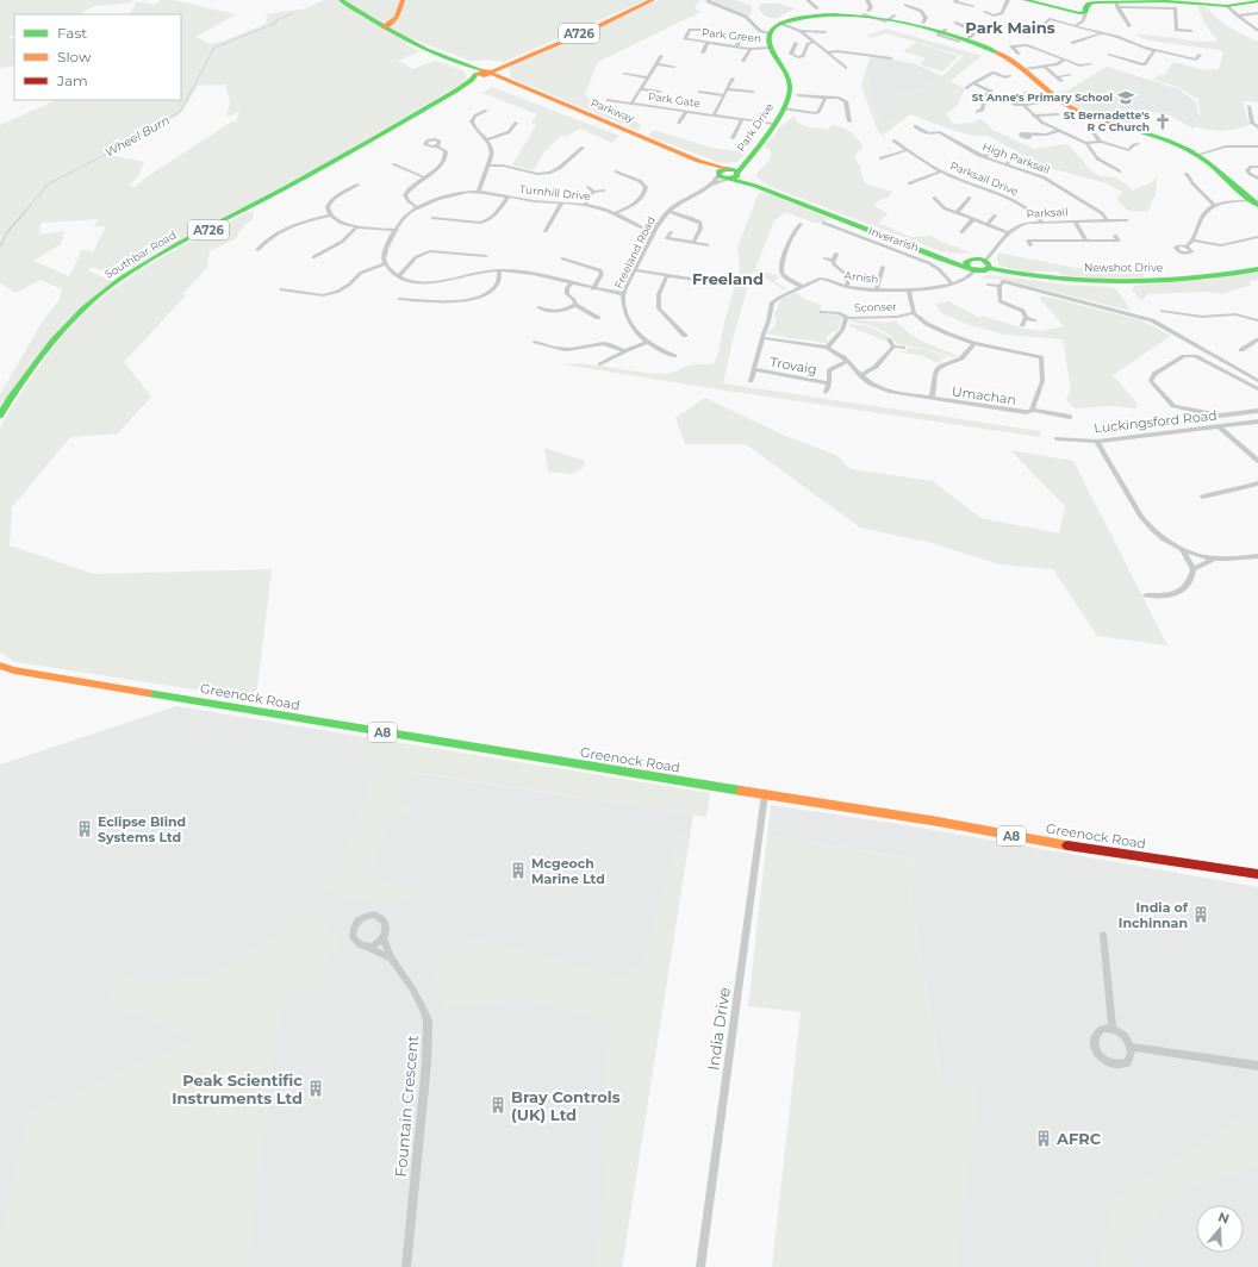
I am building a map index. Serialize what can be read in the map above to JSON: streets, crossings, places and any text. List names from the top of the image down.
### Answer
{
  "streets": {
    "street": [
      "A726",
      "Park Green",
      "Park Gate",
      "Parkway",
      "Park Drive",
      "High Parksail",
      "Parksail Drive",
      "Turnhill Drive",
      "Parksail",
      "Inverarish",
      "Freeland Road",
      "Southbar Road",
      "Newshot Drive",
      "Arnish",
      "Sconser",
      "Trovaig",
      "Umachan",
      "Luckingsford Road",
      "Greenock Road",
      "A8",
      "India Drive",
      "Fountain Crescent"
    ]
  },
  "crossings": [
    ["A726", "Parkway"],
    ["A726", "Southbar Road"],
    ["Park Green", "Park Drive"],
    ["Park Gate", "Park Drive"],
    ["Parkway", "Park Drive"],
    ["Parkway", "Freeland Road"],
    ["Parkway", "Southbar Road"],
    ["Park Drive", "Freeland Road"],
    ["High Parksail", "Parksail"],
    ["Parksail Drive", "Parksail"],
    ["Turnhill Drive", "Freeland Road"],
    ["Inverarish", "Arnish"],
    ["Arnish", "Trovaig"],
    ["Arnish", "Umachan"],
    ["Sconser", "Umachan"],
    ["Greenock Road", "India Drive"]
  ],
  "districts": ["Park Mains", "Freeland"],
  "water": ["Wheel Burn"],
  "places": {
    "school or university": ["St Anne's Primary School"],
    "church": ["St Bernadette's R C Church"],
    "building": [
      "Eclipse Blind Systems Ltd",
      "Mcgeoch Marine Ltd",
      "India of Inchinnan",
      "Peak Scientific Instruments Ltd",
      "Bray Controls (UK) Ltd",
      "AFRC"
    ]
  },
  "legend": ["Fast", "Slow", "Jam"],
  "north": "top"
}
